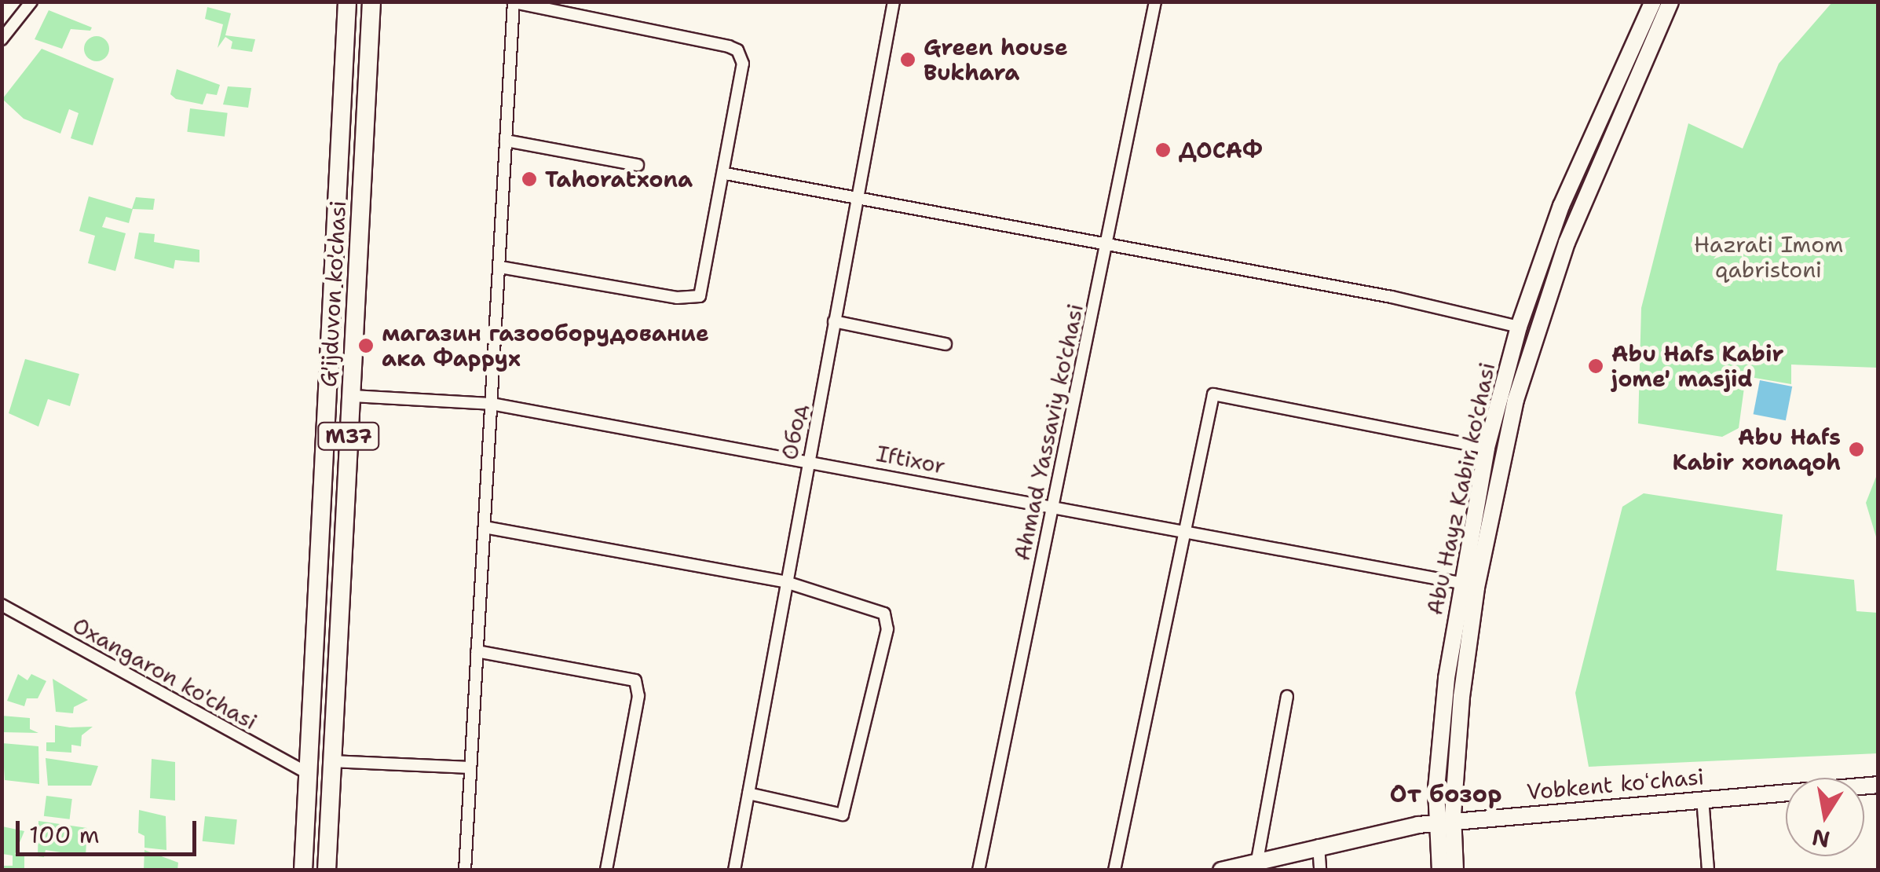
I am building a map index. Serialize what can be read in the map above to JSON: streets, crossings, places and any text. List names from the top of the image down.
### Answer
{
  "streets": {
    "main road": [
      "G'ijduvon ko'chasi",
      "M37",
      "Abu Hayz Kabir ko'chasi",
      "Vobkent koʻchasi"
    ],
    "street": [
      "Обод",
      "Ahmad Yassaviy ko'chasi",
      "Iftixor",
      "Oxangaron ko'chasi"
    ]
  },
  "crossings": [
    ["G'ijduvon ko'chasi", "Iftixor"],
    ["G'ijduvon ko'chasi", "Oxangaron ko'chasi"],
    ["Обод", "Iftixor"],
    ["Ahmad Yassaviy ko'chasi", "Iftixor"],
    ["Iftixor", "Abu Hayz Kabir ko'chasi"],
    ["Abu Hayz Kabir ko'chasi", "Vobkent koʻchasi"]
  ],
  "districts": ["От бозор"],
  "parks": ["Hazrati Imom qabristoni"],
  "places": [
    "Green house Bukhara",
    "ДОСАФ",
    "Tahoratxona",
    "магазин газооборудование ака Фаррух",
    "Abu Hafs Kabir jome' masjid",
    "Abu Hafs Kabir xonaqoh"
  ],
  "scale_bar": "100 m",
  "north": "bottom"
}
